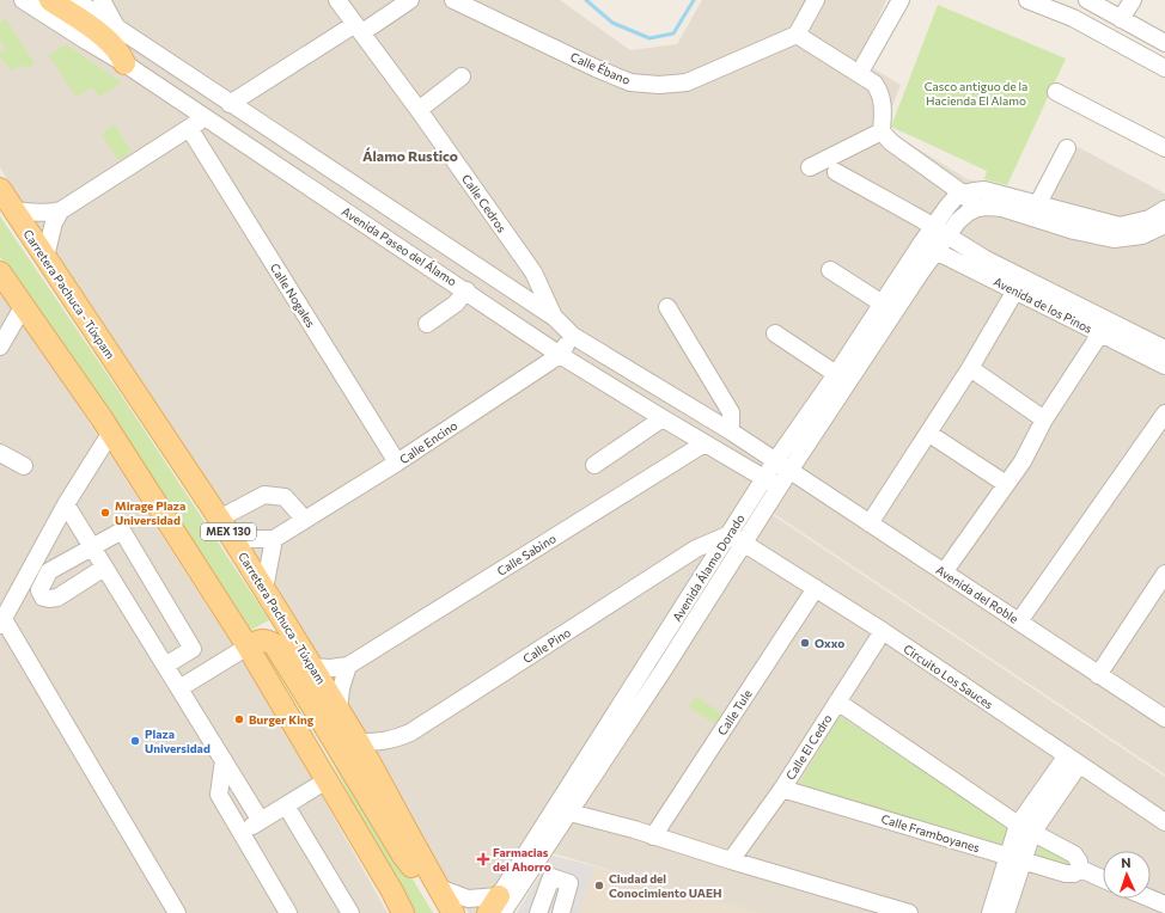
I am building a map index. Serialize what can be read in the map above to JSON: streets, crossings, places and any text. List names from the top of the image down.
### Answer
{
  "streets": {
    "main road": ["Carretera Pachuca - Túxpam", "MEX 130"],
    "street": [
      "Calle Ébano",
      "Calle Cedros",
      "Avenida Paseo del Álamo",
      "Calle Nogales",
      "Avenida de los Pinos",
      "Calle Encino",
      "Calle Sabino",
      "Avenida Álamo Dorado",
      "Avenida del Roble",
      "Calle Pino",
      "Circuito Los Sauces",
      "Calle Tule",
      "Calle El Cedro",
      "Calle Framboyanes"
    ]
  },
  "crossings": [
    ["Calle Cedros", "Avenida Paseo del Álamo"],
    ["Avenida Paseo del Álamo", "Calle Encino"],
    ["Avenida Paseo del Álamo", "Calle Sabino"],
    ["Avenida Paseo del Álamo", "Avenida Álamo Dorado"],
    ["Avenida Paseo del Álamo", "Avenida del Roble"],
    ["Carretera Pachuca - Túxpam", "Calle Sabino"],
    ["Carretera Pachuca - Túxpam", "Avenida Álamo Dorado"],
    ["Carretera Pachuca - Túxpam", "Calle Pino"],
    ["Calle Nogales", "Calle Encino"],
    ["Avenida de los Pinos", "Avenida Álamo Dorado"],
    ["Avenida Álamo Dorado", "Avenida del Roble"],
    ["Avenida Álamo Dorado", "Calle Pino"],
    ["Avenida Álamo Dorado", "Circuito Los Sauces"],
    ["Calle Pino", "Circuito Los Sauces"],
    ["Circuito Los Sauces", "Calle Tule"],
    ["Circuito Los Sauces", "Calle El Cedro"],
    ["Calle El Cedro", "Calle Framboyanes"]
  ],
  "districts": ["Álamo Rustico"],
  "parks": ["Casco antiguo de la Hacienda El Alamo"],
  "places": {
    "other": [
      "Mirage Plaza Universidad",
      "Oxxo",
      "Burger King",
      "Plaza Universidad",
      "Ciudad del Conocimiento UAEH"
    ],
    "health": ["Farmacias del Ahorro"]
  },
  "north": "top"
}
